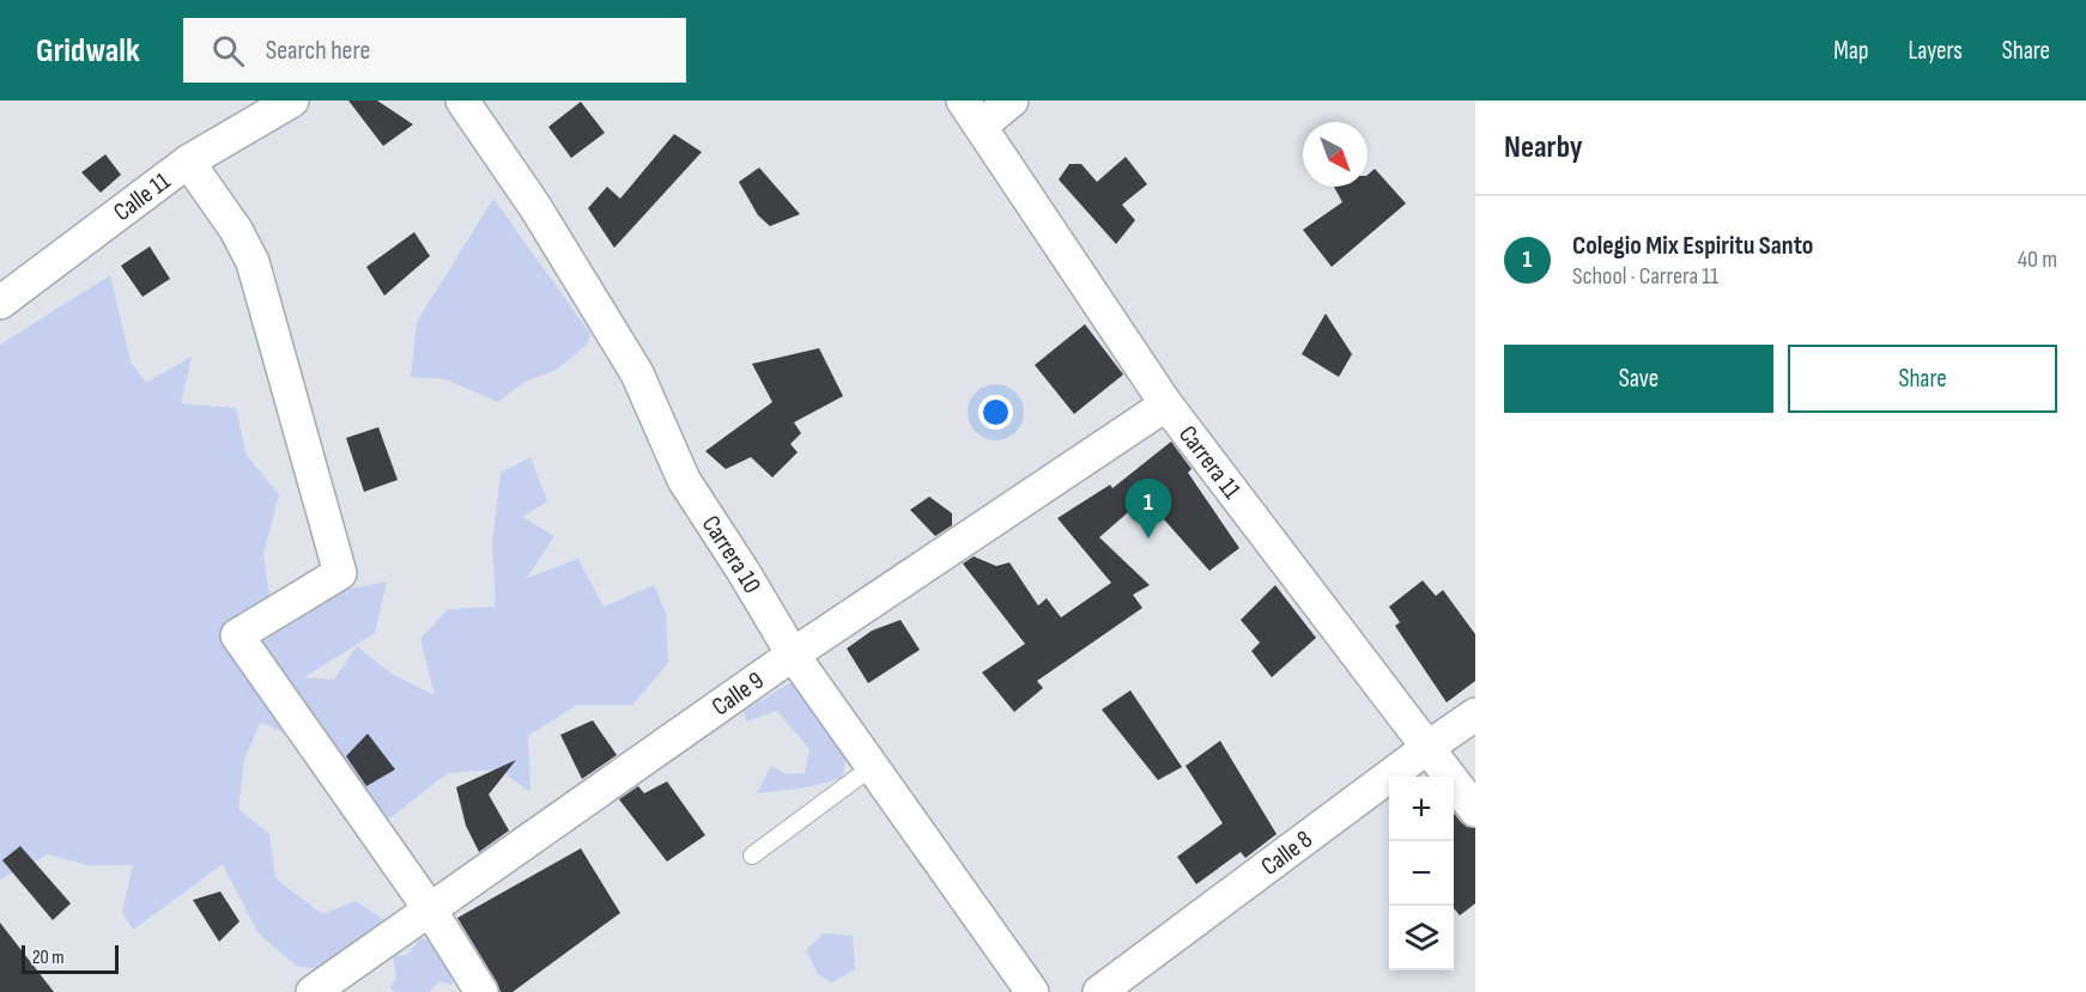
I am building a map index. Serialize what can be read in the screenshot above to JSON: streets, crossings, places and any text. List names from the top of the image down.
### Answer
{
  "streets": {
    "street": [
      "Calle 11",
      "Carrera 11",
      "Carrera 10",
      "Calle 9",
      "Calle 8"
    ]
  },
  "crossings": [
    ["Carrera 11", "Calle 9"],
    ["Carrera 11", "Calle 8"],
    ["Carrera 10", "Calle 9"]
  ],
  "scale_bar": "20 m",
  "north": "bottom right",
  "page": {
    "header": "Gridwalk",
    "search": "Search here",
    "nav": ["Map", "Layers", "Share"],
    "heading": "Nearby",
    "list": [
      {
        "mark": "1",
        "name": "Colegio Mix Espiritu Santo",
        "note": "School · Carrera 11",
        "value": "40 m"
      }
    ],
    "buttons": ["Save", "Share"],
    "pins": "1",
    "map_buttons": ["+", "−"],
    "scale": "20 m"
  }
}
